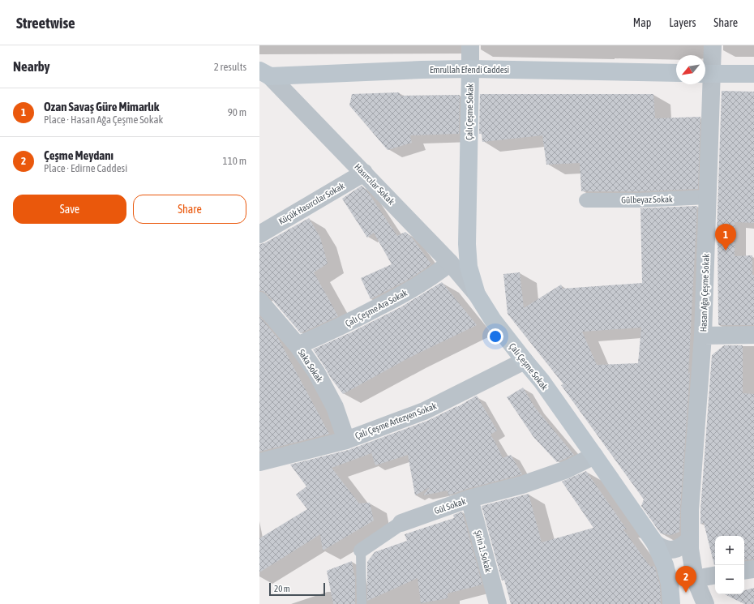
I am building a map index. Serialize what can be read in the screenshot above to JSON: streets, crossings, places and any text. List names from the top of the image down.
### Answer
{
  "streets": {
    "main road": ["Emrullah Efendi Caddesi", "Çalı Çeşme Sokak"],
    "street": [
      "Hasırcılar Sokak",
      "Gülbeyaz Sokak",
      "Küçük Hasırcılar Sokak",
      "Hasan Ağa Çeşme Sokak",
      "Çalı Çeşme Ara Sokak",
      "Saka Sokak",
      "Çalı Çeşme Artezyen Sokak",
      "Gül Sokak",
      "Şirin 1. Sokak"
    ]
  },
  "crossings": [
    ["Emrullah Efendi Caddesi", "Çalı Çeşme Sokak"],
    ["Emrullah Efendi Caddesi", "Hasırcılar Sokak"],
    ["Çalı Çeşme Sokak", "Hasırcılar Sokak"],
    ["Çalı Çeşme Sokak", "Çalı Çeşme Artezyen Sokak"],
    ["Çalı Çeşme Sokak", "Gül Sokak"],
    ["Hasırcılar Sokak", "Küçük Hasırcılar Sokak"],
    ["Hasırcılar Sokak", "Çalı Çeşme Ara Sokak"],
    ["Gülbeyaz Sokak", "Hasan Ağa Çeşme Sokak"],
    ["Çalı Çeşme Ara Sokak", "Saka Sokak"],
    ["Saka Sokak", "Çalı Çeşme Artezyen Sokak"],
    ["Gül Sokak", "Şirin 1. Sokak"]
  ],
  "scale_bar": "20 m",
  "north": "bottom left",
  "page": {
    "header": "Streetwise",
    "nav": ["Map", "Layers", "Share"],
    "heading": ["Nearby", "2 results"],
    "list": [
      {
        "mark": "1",
        "name": "Ozan Savaş Güre Mimarlık",
        "note": "Place · Hasan Ağa Çeşme Sokak",
        "value": "90 m"
      },
      {
        "mark": "2",
        "name": "Çeşme Meydanı",
        "note": "Place · Edirne Caddesi",
        "value": "110 m"
      }
    ],
    "buttons": ["Save", "Share"],
    "pins": ["1", "2"],
    "map_buttons": ["+", "−"],
    "scale": "20 m"
  }
}
